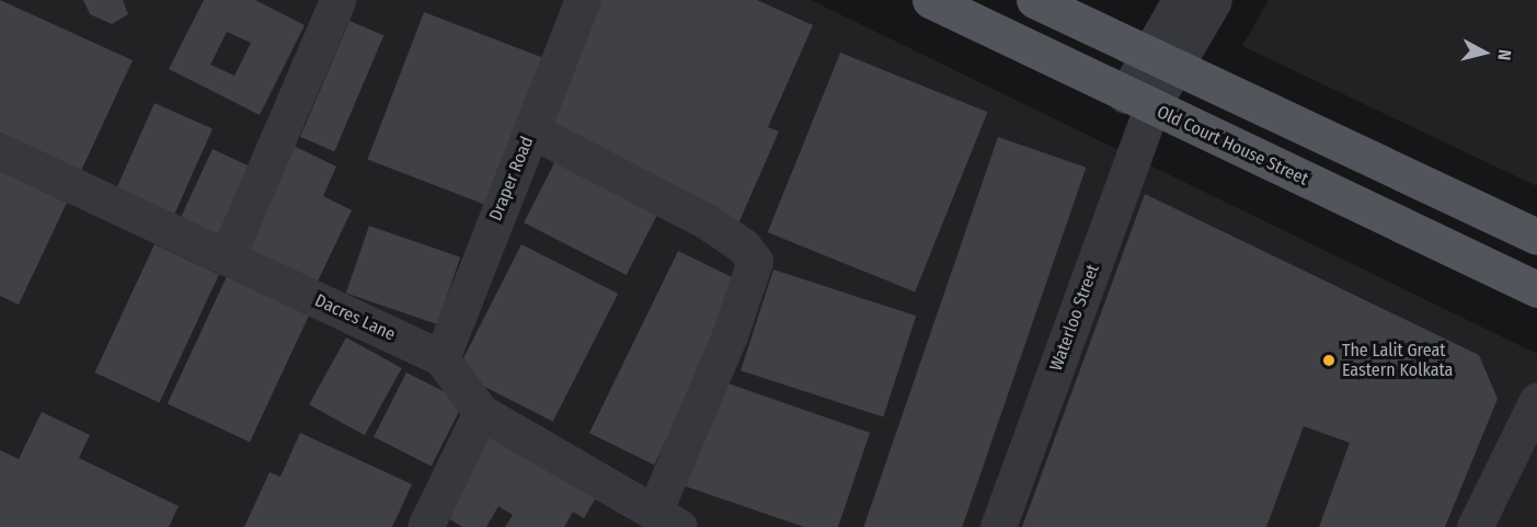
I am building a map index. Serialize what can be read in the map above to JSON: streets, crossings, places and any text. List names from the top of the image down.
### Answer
{
  "streets": {
    "main road": ["Old Court House Street"],
    "street": ["Draper Road", "Dacres Lane", "Waterloo Street"]
  },
  "crossings": [
    ["Old Court House Street", "Waterloo Street"],
    ["Draper Road", "Dacres Lane"]
  ],
  "places": ["The Lalit Great Eastern Kolkata"],
  "north": "right"
}
